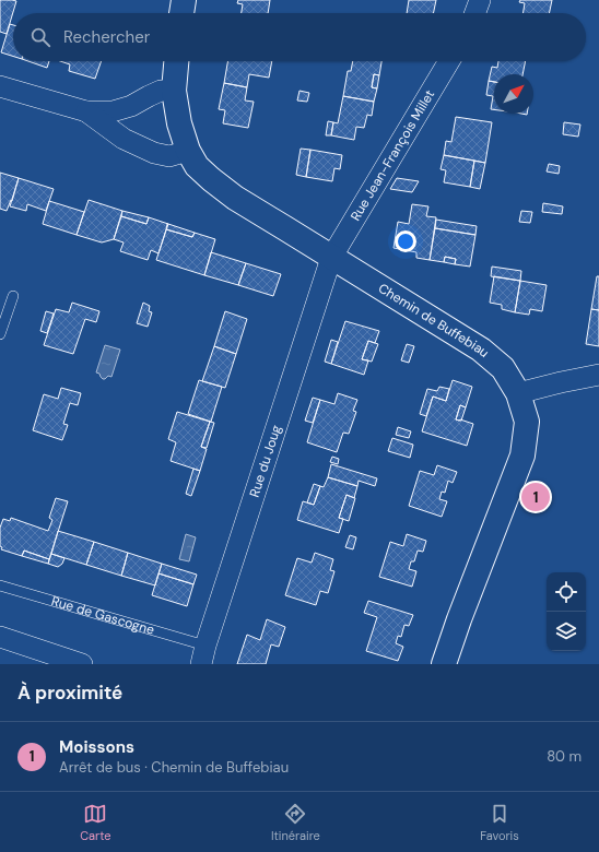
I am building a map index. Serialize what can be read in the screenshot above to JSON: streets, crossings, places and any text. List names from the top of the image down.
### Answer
{
  "streets": {
    "street": ["Rue Jean-François Millet", "Chemin de Buffebiau", "Rue du Joug"],
    "lane": ["Rue de Gascogne"]
  },
  "crossings": [
    ["Rue Jean-François Millet", "Chemin de Buffebiau"],
    ["Rue Jean-François Millet", "Rue du Joug"],
    ["Chemin de Buffebiau", "Rue du Joug"],
    ["Rue du Joug", "Rue de Gascogne"]
  ],
  "north": "top right",
  "page": {
    "search": "Rechercher",
    "pins": "1",
    "heading": "À proximité",
    "list": [
      {
        "mark": "1",
        "name": "Moissons",
        "note": "Arrêt de bus · Chemin de Buffebiau",
        "value": "80 m"
      }
    ],
    "nav": ["Carte", "Itinéraire", "Favoris"]
  }
}
